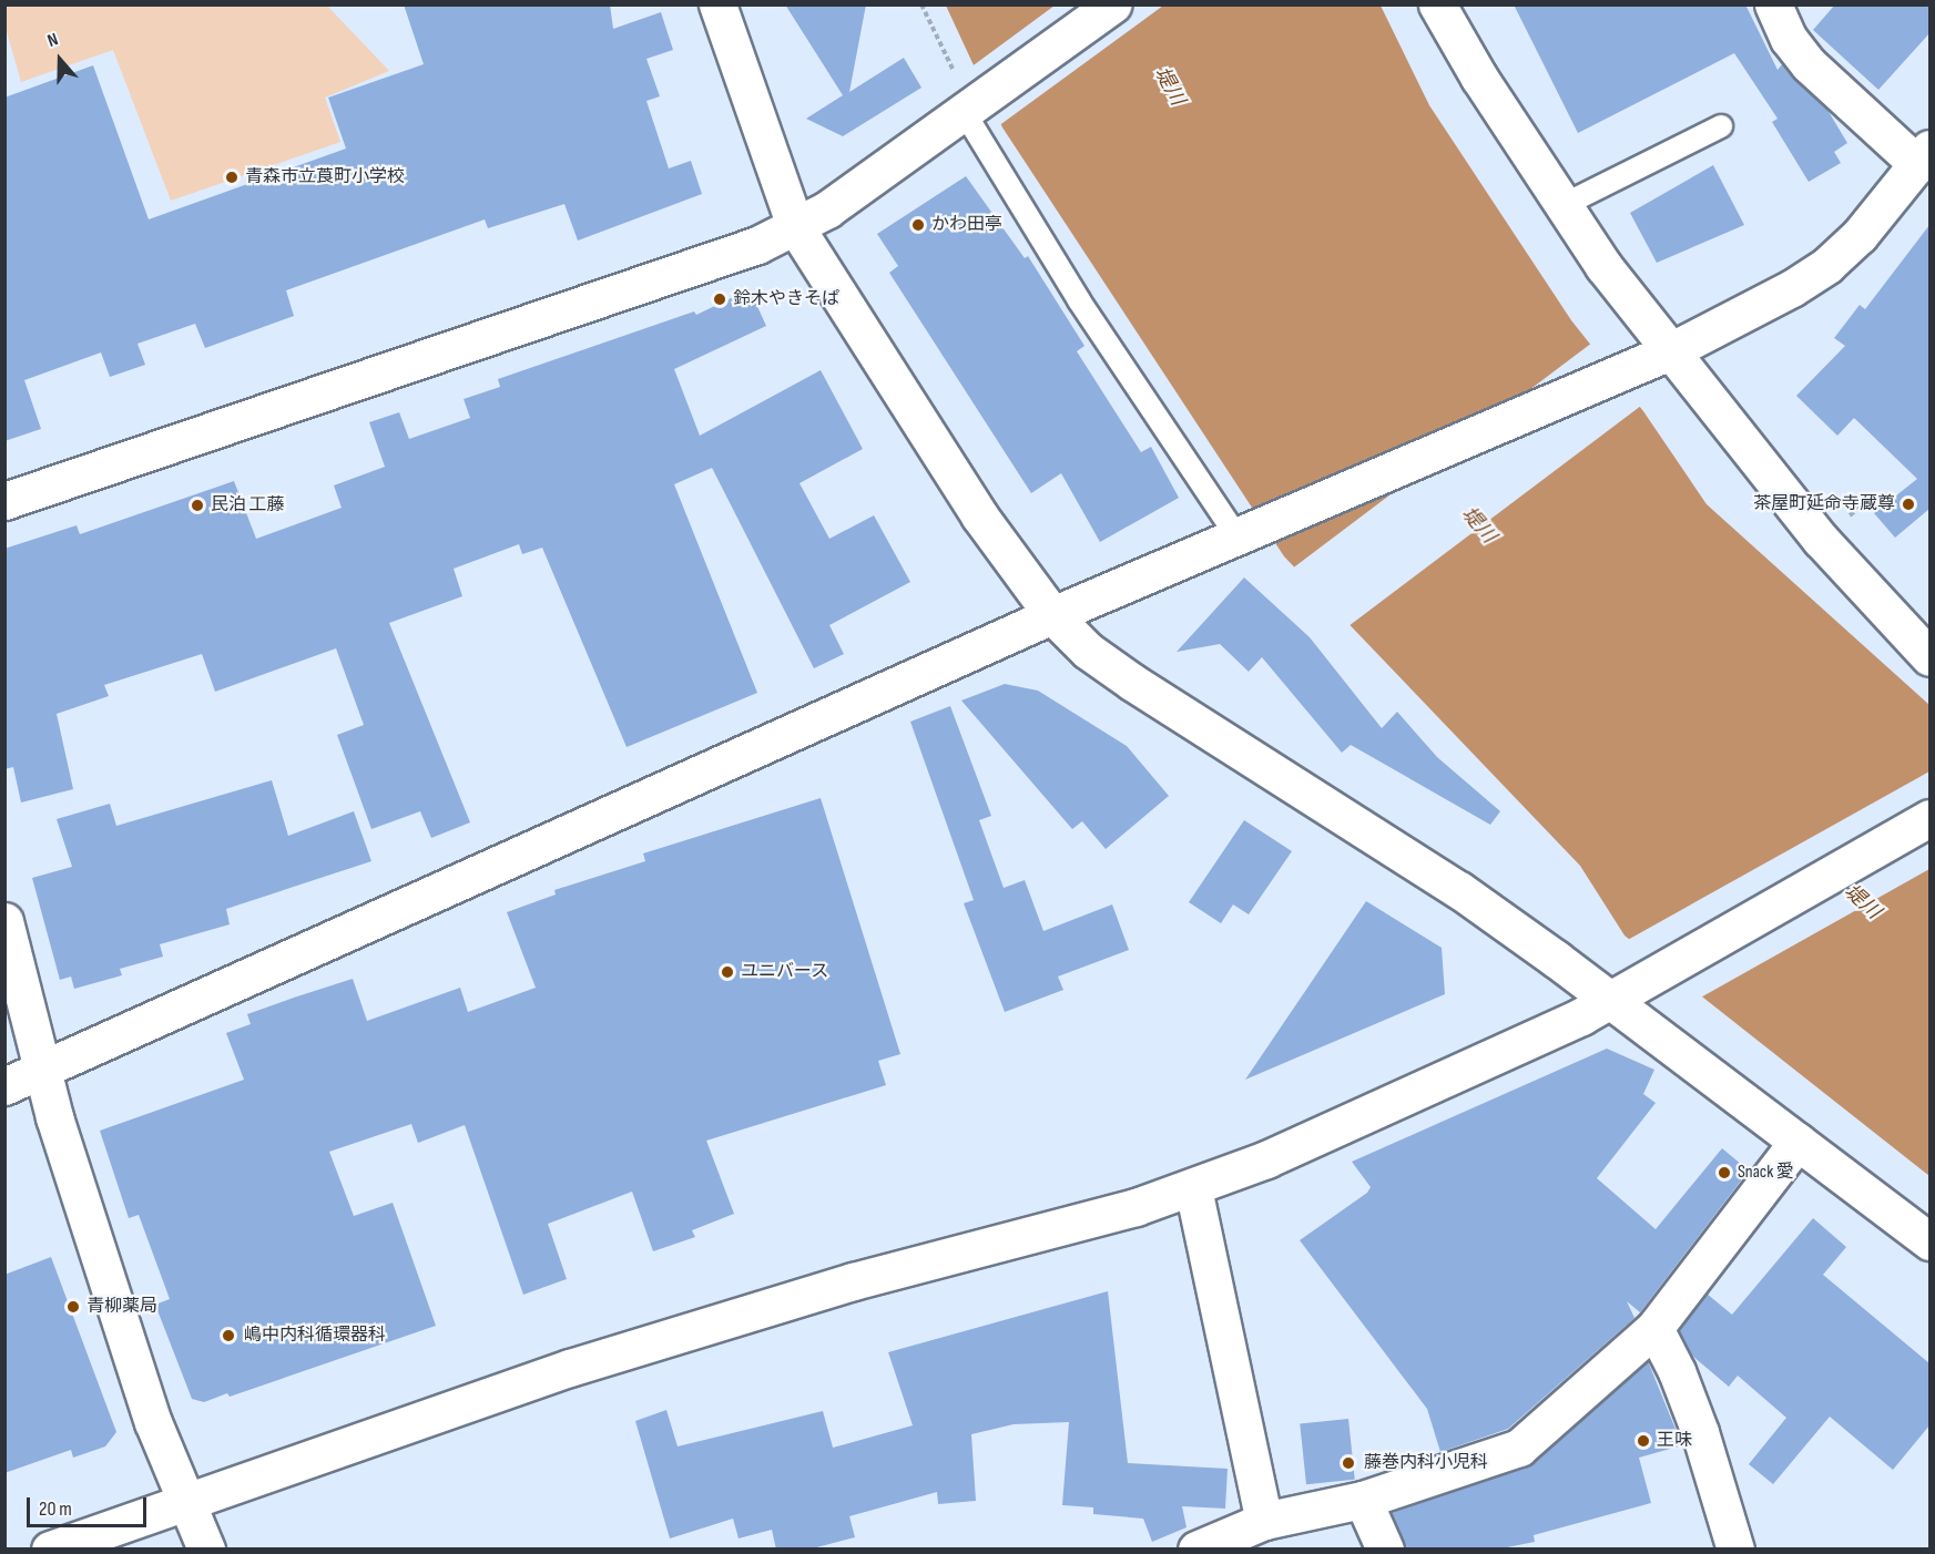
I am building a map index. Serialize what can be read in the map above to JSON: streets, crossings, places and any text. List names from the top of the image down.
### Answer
{
  "water": ["堤川"],
  "places": [
    "青森市立莨町小学校",
    "かわ田亭",
    "鈴木やきそぱ",
    "茶屋町延命寺蔵尊",
    "民泊 工藤",
    "ユニバース",
    "Snack 愛",
    "青柳薬局",
    "嶋中内科循環器科",
    "王味",
    "藤巻内科小児科"
  ],
  "scale_bar": "20 m",
  "north": "top"
}
